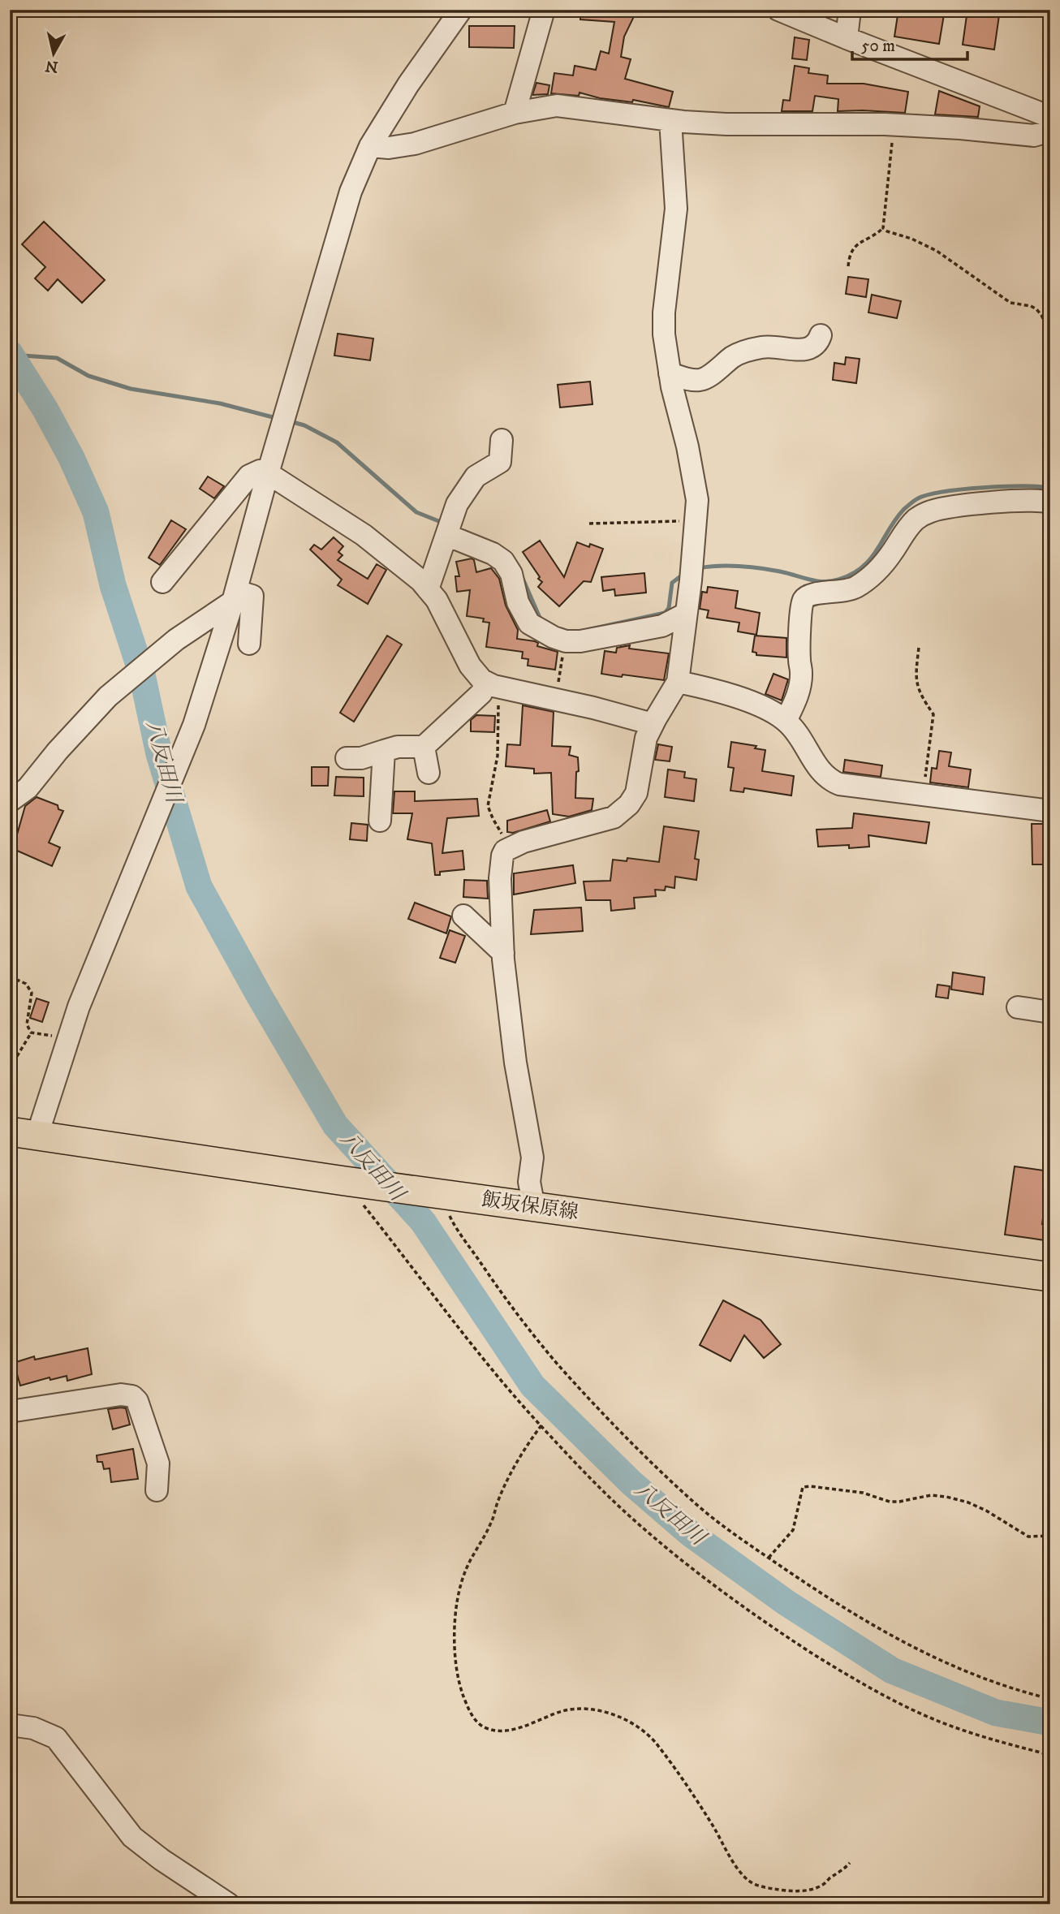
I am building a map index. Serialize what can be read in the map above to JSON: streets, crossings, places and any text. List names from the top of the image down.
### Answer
{
  "streets": {
    "main road": ["飯坂保原線"]
  },
  "water": ["八反田川"],
  "scale_bar": "50 m",
  "north": "bottom"
}
